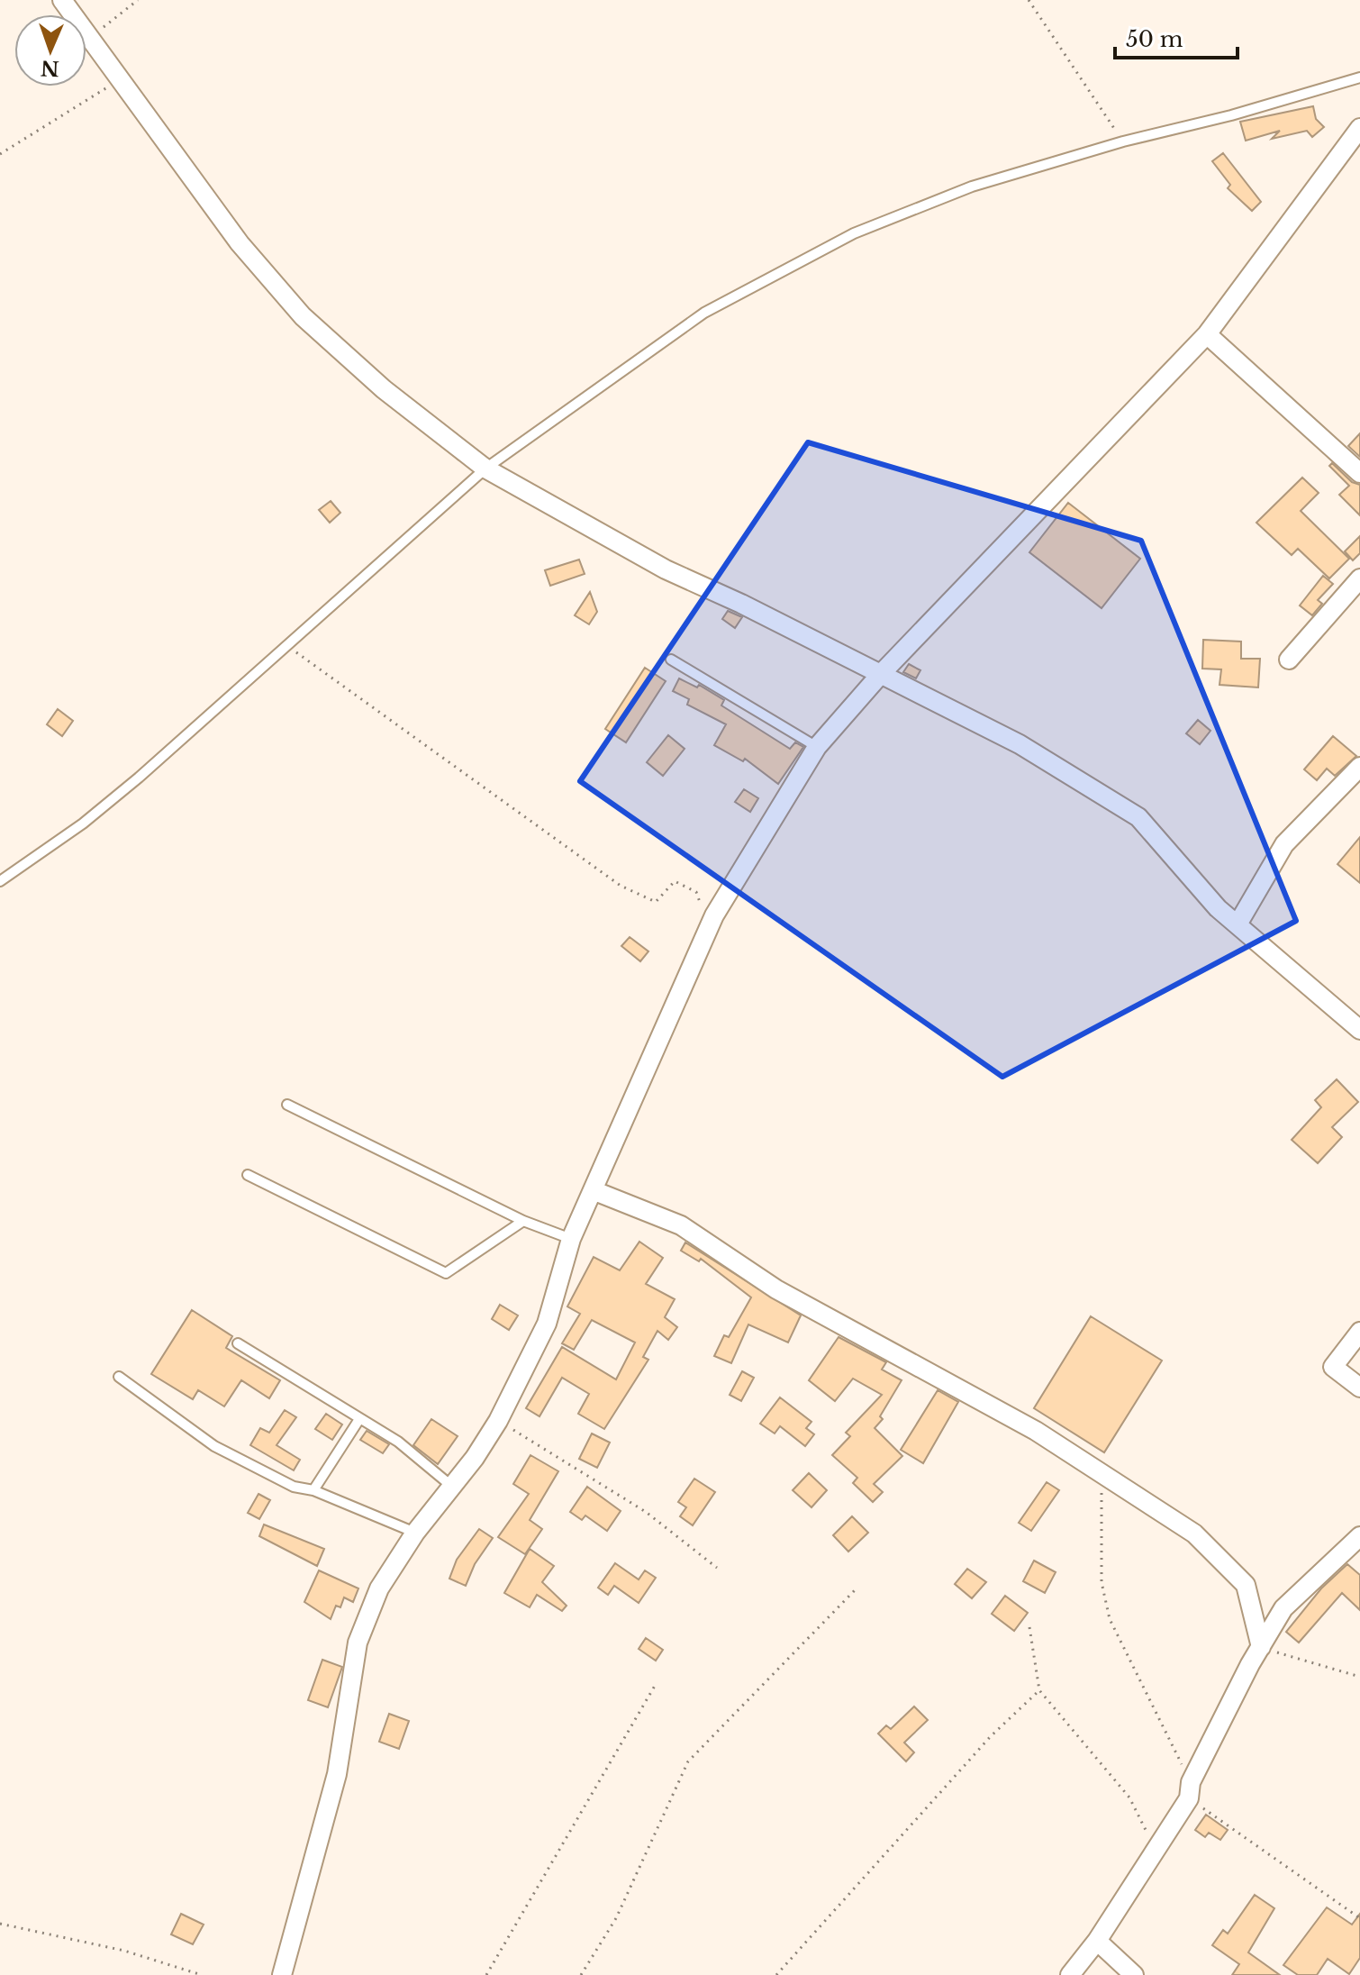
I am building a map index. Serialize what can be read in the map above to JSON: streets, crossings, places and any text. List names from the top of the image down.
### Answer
{
  "scale_bar": "50 m",
  "north": "bottom"
}
